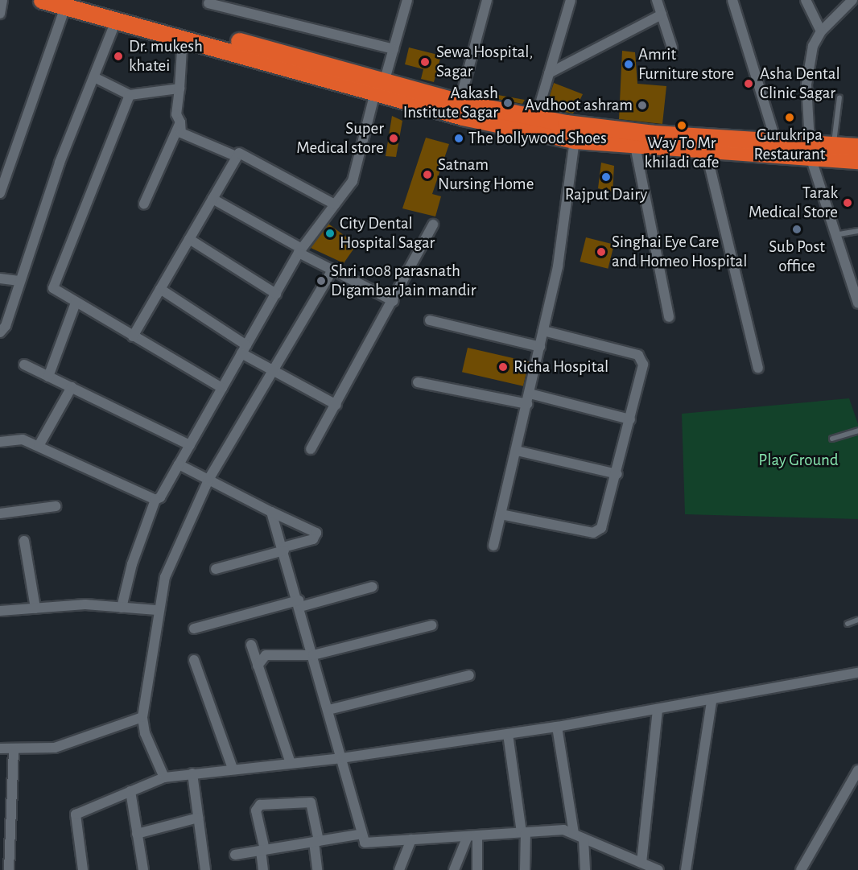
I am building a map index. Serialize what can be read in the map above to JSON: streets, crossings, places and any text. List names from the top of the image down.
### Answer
{
  "parks": ["Play Ground"],
  "places": [
    "Dr. mukesh khatei",
    "Sewa Hospital, Sagar",
    "Amrit Furniture store",
    "Asha Dental Clinic Sagar",
    "Aakash Institute Sagar",
    "Avdhoot ashram",
    "Gurukripa Restaurant",
    "Way To Mr khiladi cafe",
    "Super Medical store",
    "The bollywood Shoes",
    "Satnam Nursing Home",
    "Rajput Dairy",
    "Tarak Medical Store",
    "Sub Post office",
    "City Dental Hospital Sagar",
    "Singhai Eye Care and Homeo Hospital",
    "Shri 1008 parasnath Digambar Jain mandir",
    "Richa Hospital"
  ]
}
